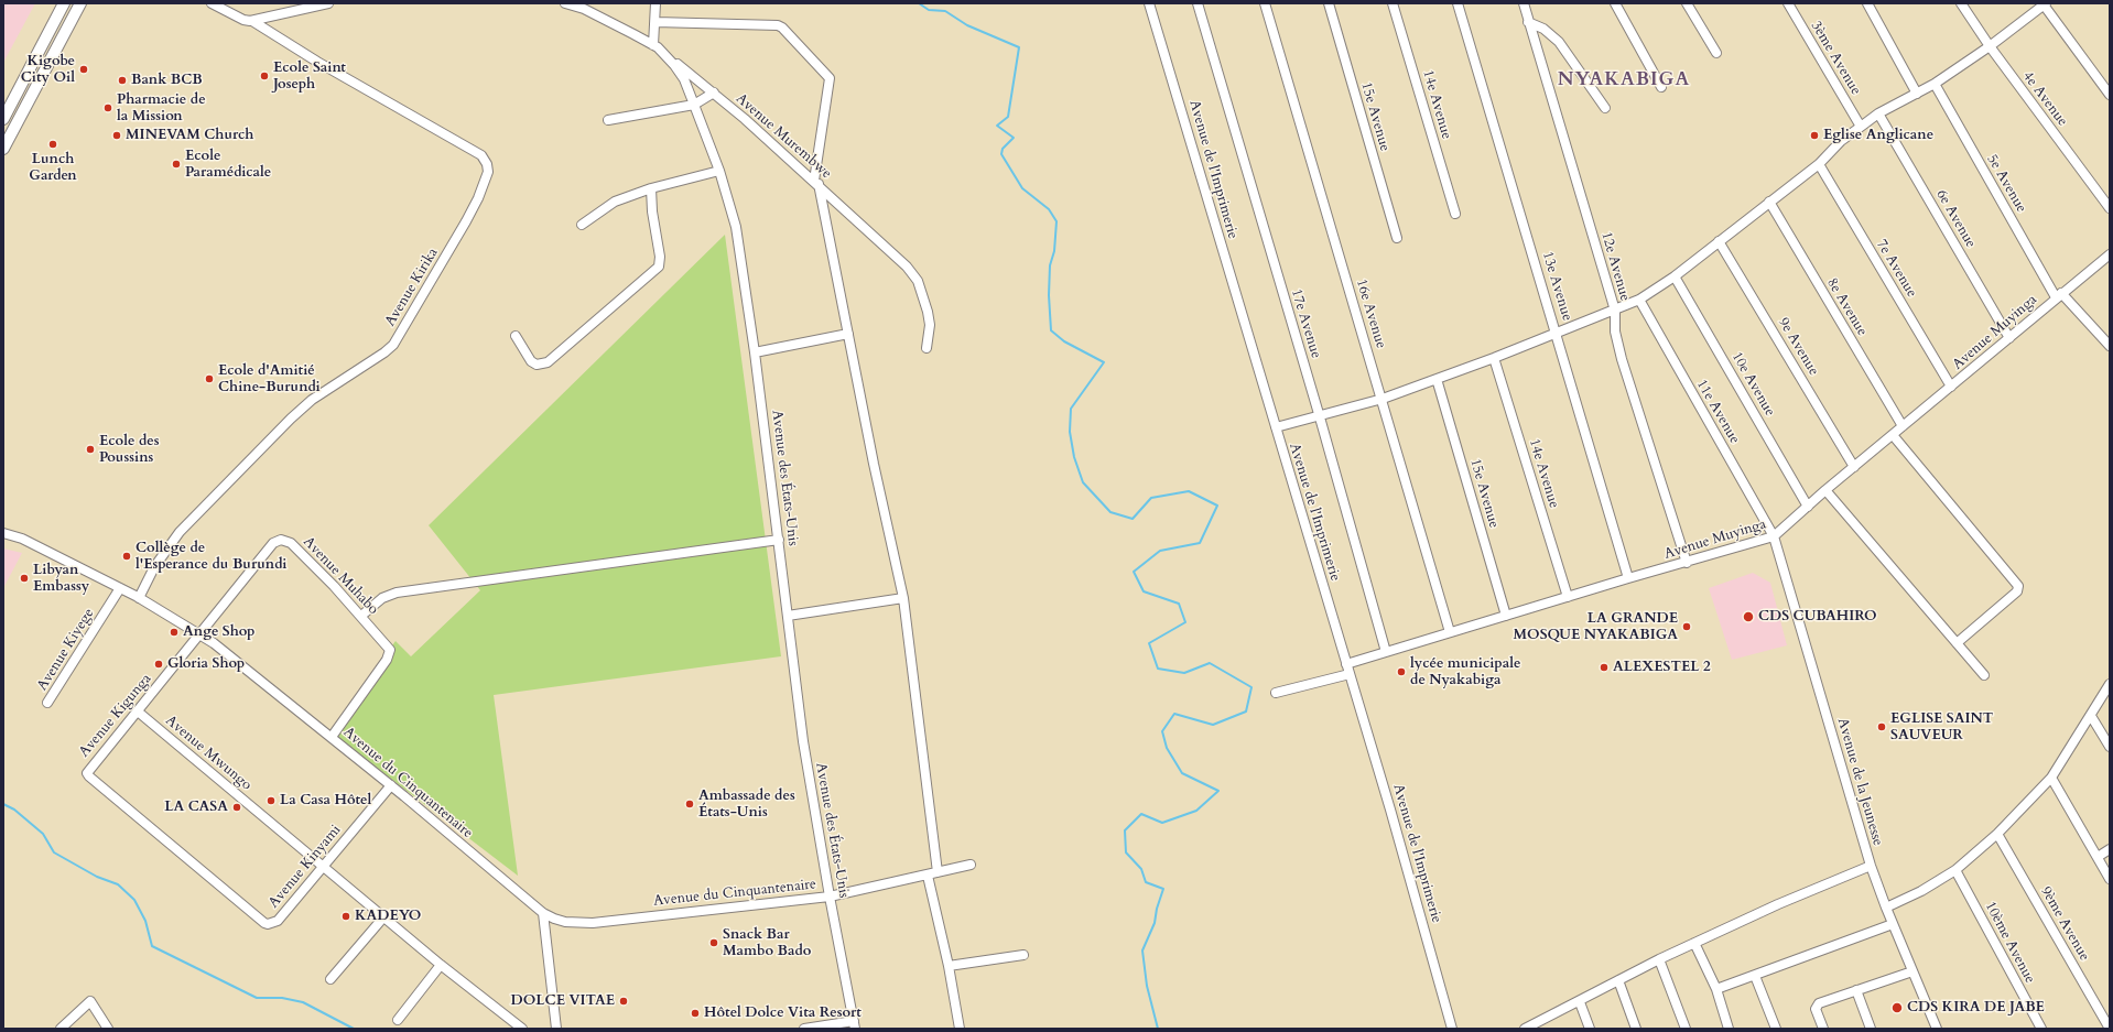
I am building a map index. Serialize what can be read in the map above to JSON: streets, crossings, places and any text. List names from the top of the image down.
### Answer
{
  "streets": {
    "street": [
      "3ème Avenue",
      "4e Avenue",
      "14e Avenue",
      "15e Avenue",
      "Avenue Murembwe",
      "Avenue de l'Imprimerie",
      "5e Avenue",
      "6e Avenue",
      "12e Avenue",
      "7e Avenue",
      "13e Avenue",
      "Avenue Kirika",
      "8e Avenue",
      "16e Avenue",
      "17e Avenue",
      "Avenue Muyinga",
      "9e Avenue",
      "10e Avenue",
      "11e Avenue",
      "Avenue des États-Unis",
      "Avenue Muhabo",
      "Avenue Kiyege",
      "Avenue Kigunga",
      "Avenue Mwungo",
      "Avenue de la Jeunesse",
      "Avenue du Cinquantenaire",
      "Avenue Kinyami",
      "9ème Avenue",
      "10ème Avenue"
    ]
  },
  "crossings": [
    ["14e Avenue", "Avenue Muyinga"],
    ["15e Avenue", "Avenue Muyinga"],
    ["Avenue Murembwe", "Avenue des États-Unis"],
    ["Avenue de l'Imprimerie", "Avenue Muyinga"],
    ["5e Avenue", "Avenue Muyinga"],
    ["6e Avenue", "Avenue Muyinga"],
    ["12e Avenue", "Avenue Muyinga"],
    ["7e Avenue", "Avenue Muyinga"],
    ["13e Avenue", "Avenue Muyinga"],
    ["Avenue Kirika", "Avenue du Cinquantenaire"],
    ["8e Avenue", "Avenue Muyinga"],
    ["16e Avenue", "Avenue Muyinga"],
    ["17e Avenue", "Avenue Muyinga"],
    ["Avenue Muyinga", "9e Avenue"],
    ["Avenue Muyinga", "10e Avenue"],
    ["Avenue Muyinga", "11e Avenue"],
    ["Avenue Muyinga", "Avenue de la Jeunesse"],
    ["11e Avenue", "Avenue de la Jeunesse"],
    ["Avenue des États-Unis", "Avenue du Cinquantenaire"],
    ["Avenue Muhabo", "Avenue Kigunga"],
    ["Avenue Muhabo", "Avenue du Cinquantenaire"],
    ["Avenue Kiyege", "Avenue du Cinquantenaire"],
    ["Avenue Kigunga", "Avenue Mwungo"],
    ["Avenue Kigunga", "Avenue du Cinquantenaire"],
    ["Avenue Kigunga", "Avenue Kinyami"],
    ["Avenue Mwungo", "Avenue Kinyami"],
    ["Avenue du Cinquantenaire", "Avenue Kinyami"]
  ],
  "districts": ["NYAKABIGA"],
  "places": [
    "Kigobe City Oil",
    "Ecole Saint Joseph",
    "Bank BCB",
    "Pharmacie de la Mission",
    "MINEVAM Church",
    "Eglise Anglicane",
    "Lunch Garden",
    "Ecole Paramédicale",
    "Ecole d'Amitié Chine-Burundi",
    "Ecole des Poussins",
    "Collège de l'Esperance du Burundi",
    "Libyan Embassy",
    "CDS CUBAHIRO",
    "LA GRANDE MOSQUE NYAKABIGA",
    "Ange Shop",
    "Gloria Shop",
    "ALEXESTEL 2",
    "lycée municipale de Nyakabiga",
    "EGLISE SAINT SAUVEUR",
    "La Casa Hôtel",
    "Ambassade des États-Unis",
    "LA CASA",
    "KADEYO",
    "Snack Bar Mambo Bado",
    "DOLCE VITAE",
    "CDS KIRA DE JABE",
    "Hôtel Dolce Vita Resort"
  ]
}
